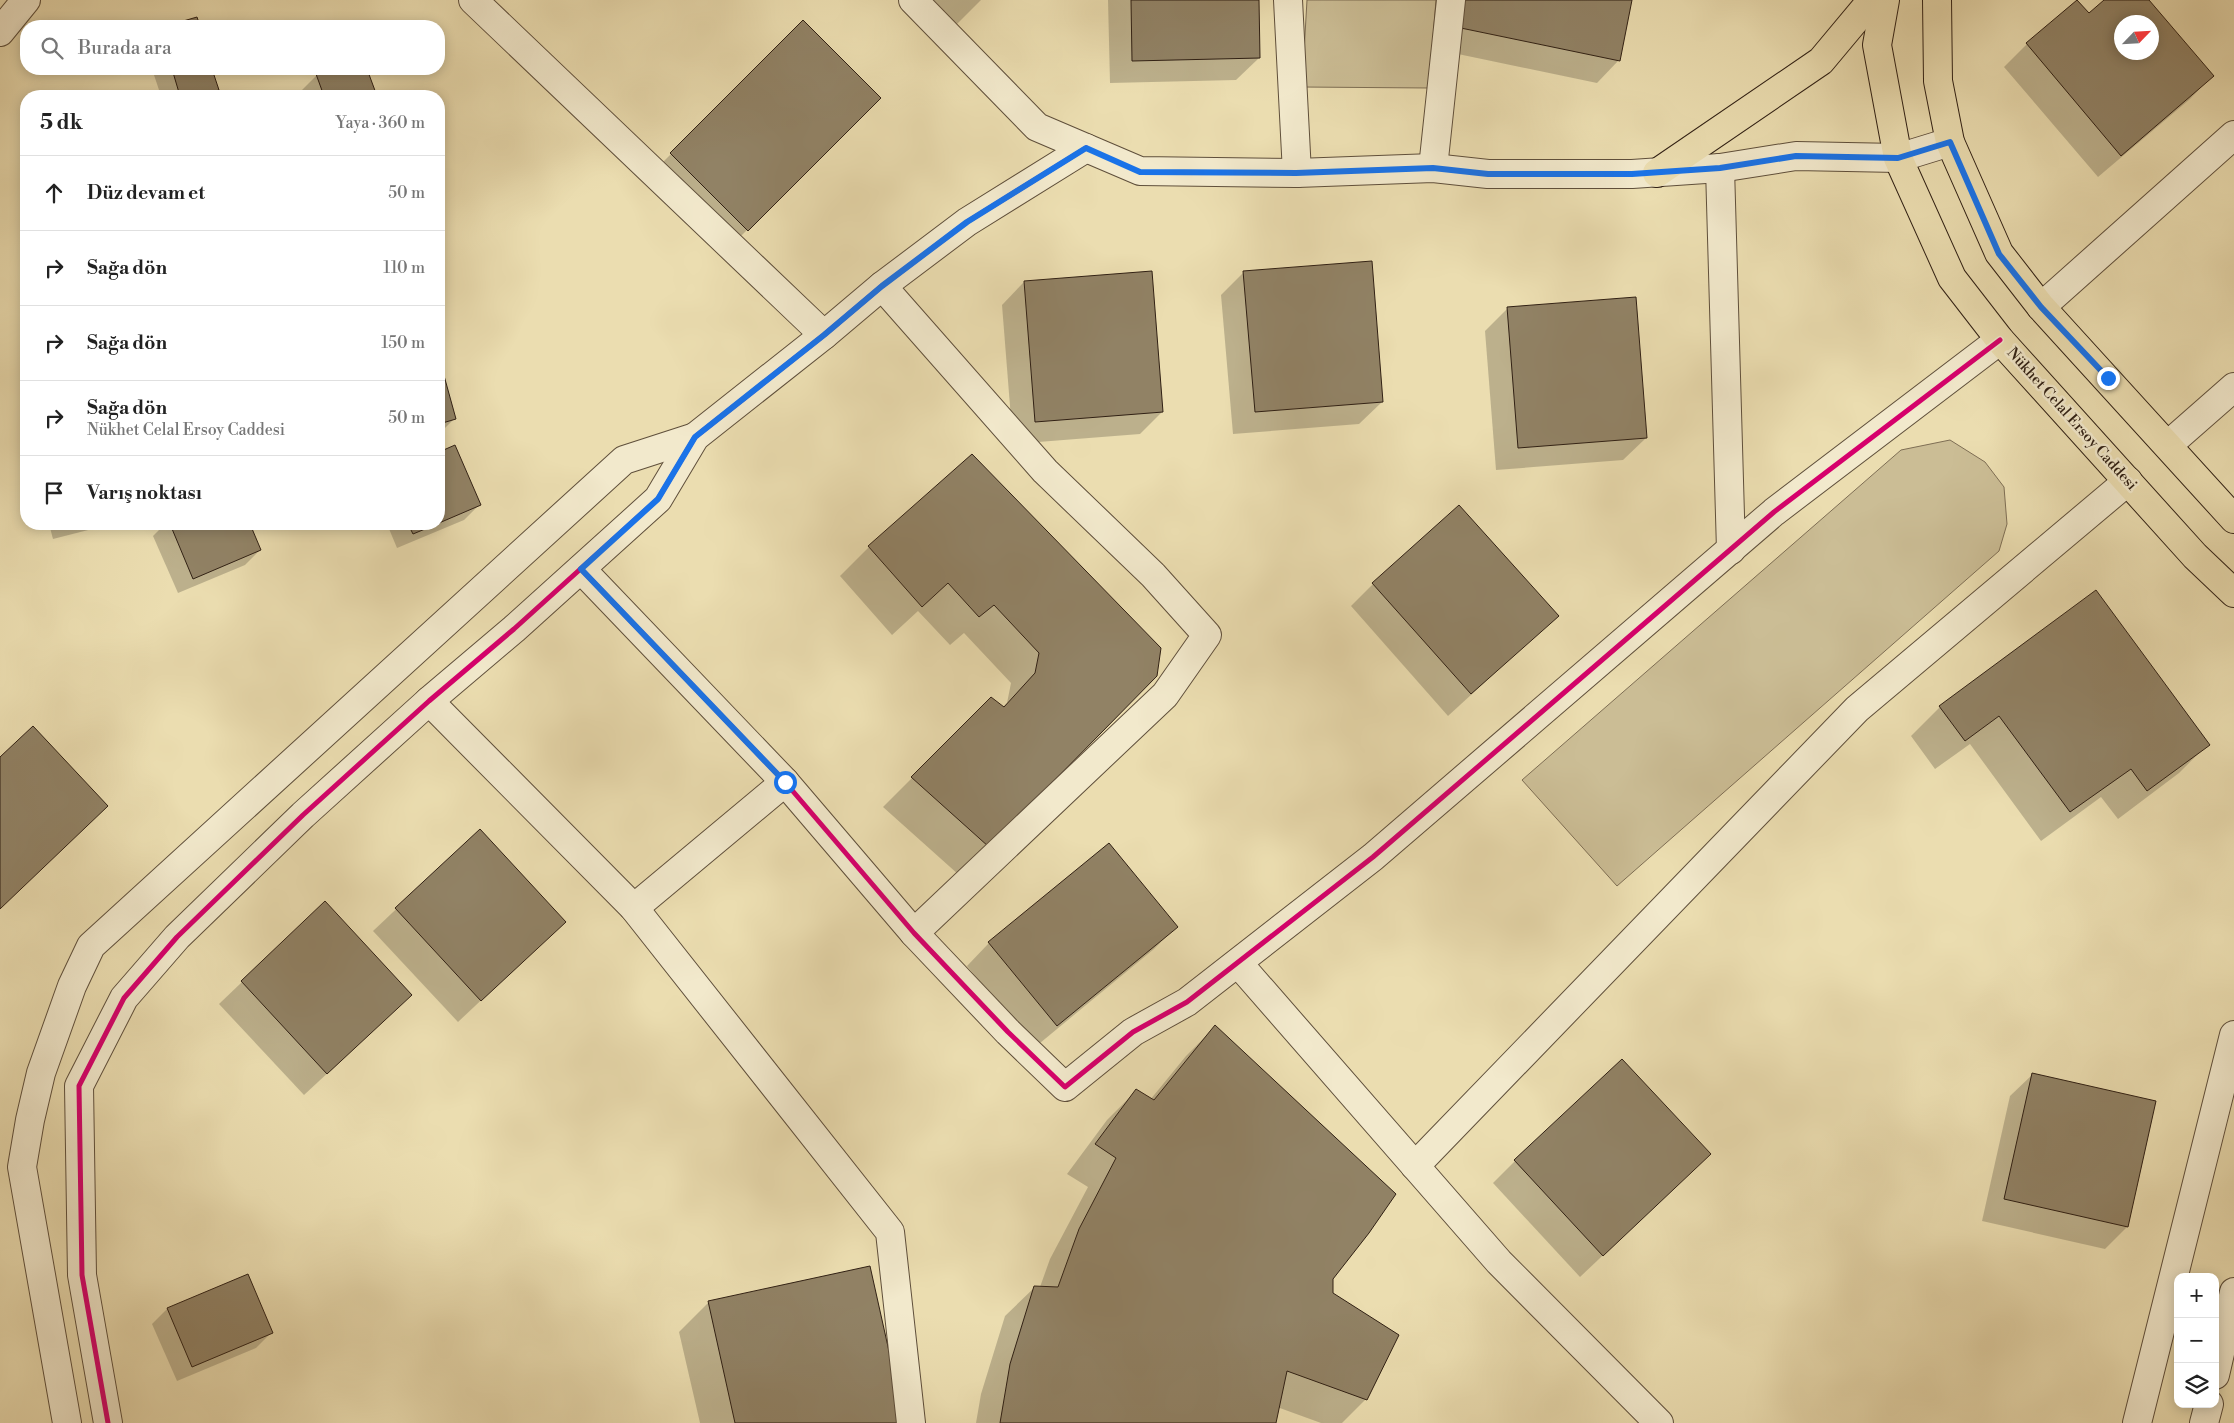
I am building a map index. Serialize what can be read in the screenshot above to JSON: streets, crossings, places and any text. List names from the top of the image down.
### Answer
{
  "streets": {
    "main road": ["Nükhet Celal Ersoy Caddesi"]
  },
  "north": "top right",
  "page": {
    "search": "Burada ara",
    "heading": ["5 dk", "Yaya · 360 m"],
    "list": [
      ["Düz devam et", "50 m"],
      ["Sağa dön", "110 m"],
      ["Sağa dön", "150 m"],
      ["Sağa dön", "Nükhet Celal Ersoy Caddesi", "50 m"],
      "Varış noktası"
    ],
    "map_buttons": ["+", "−"]
  }
}
